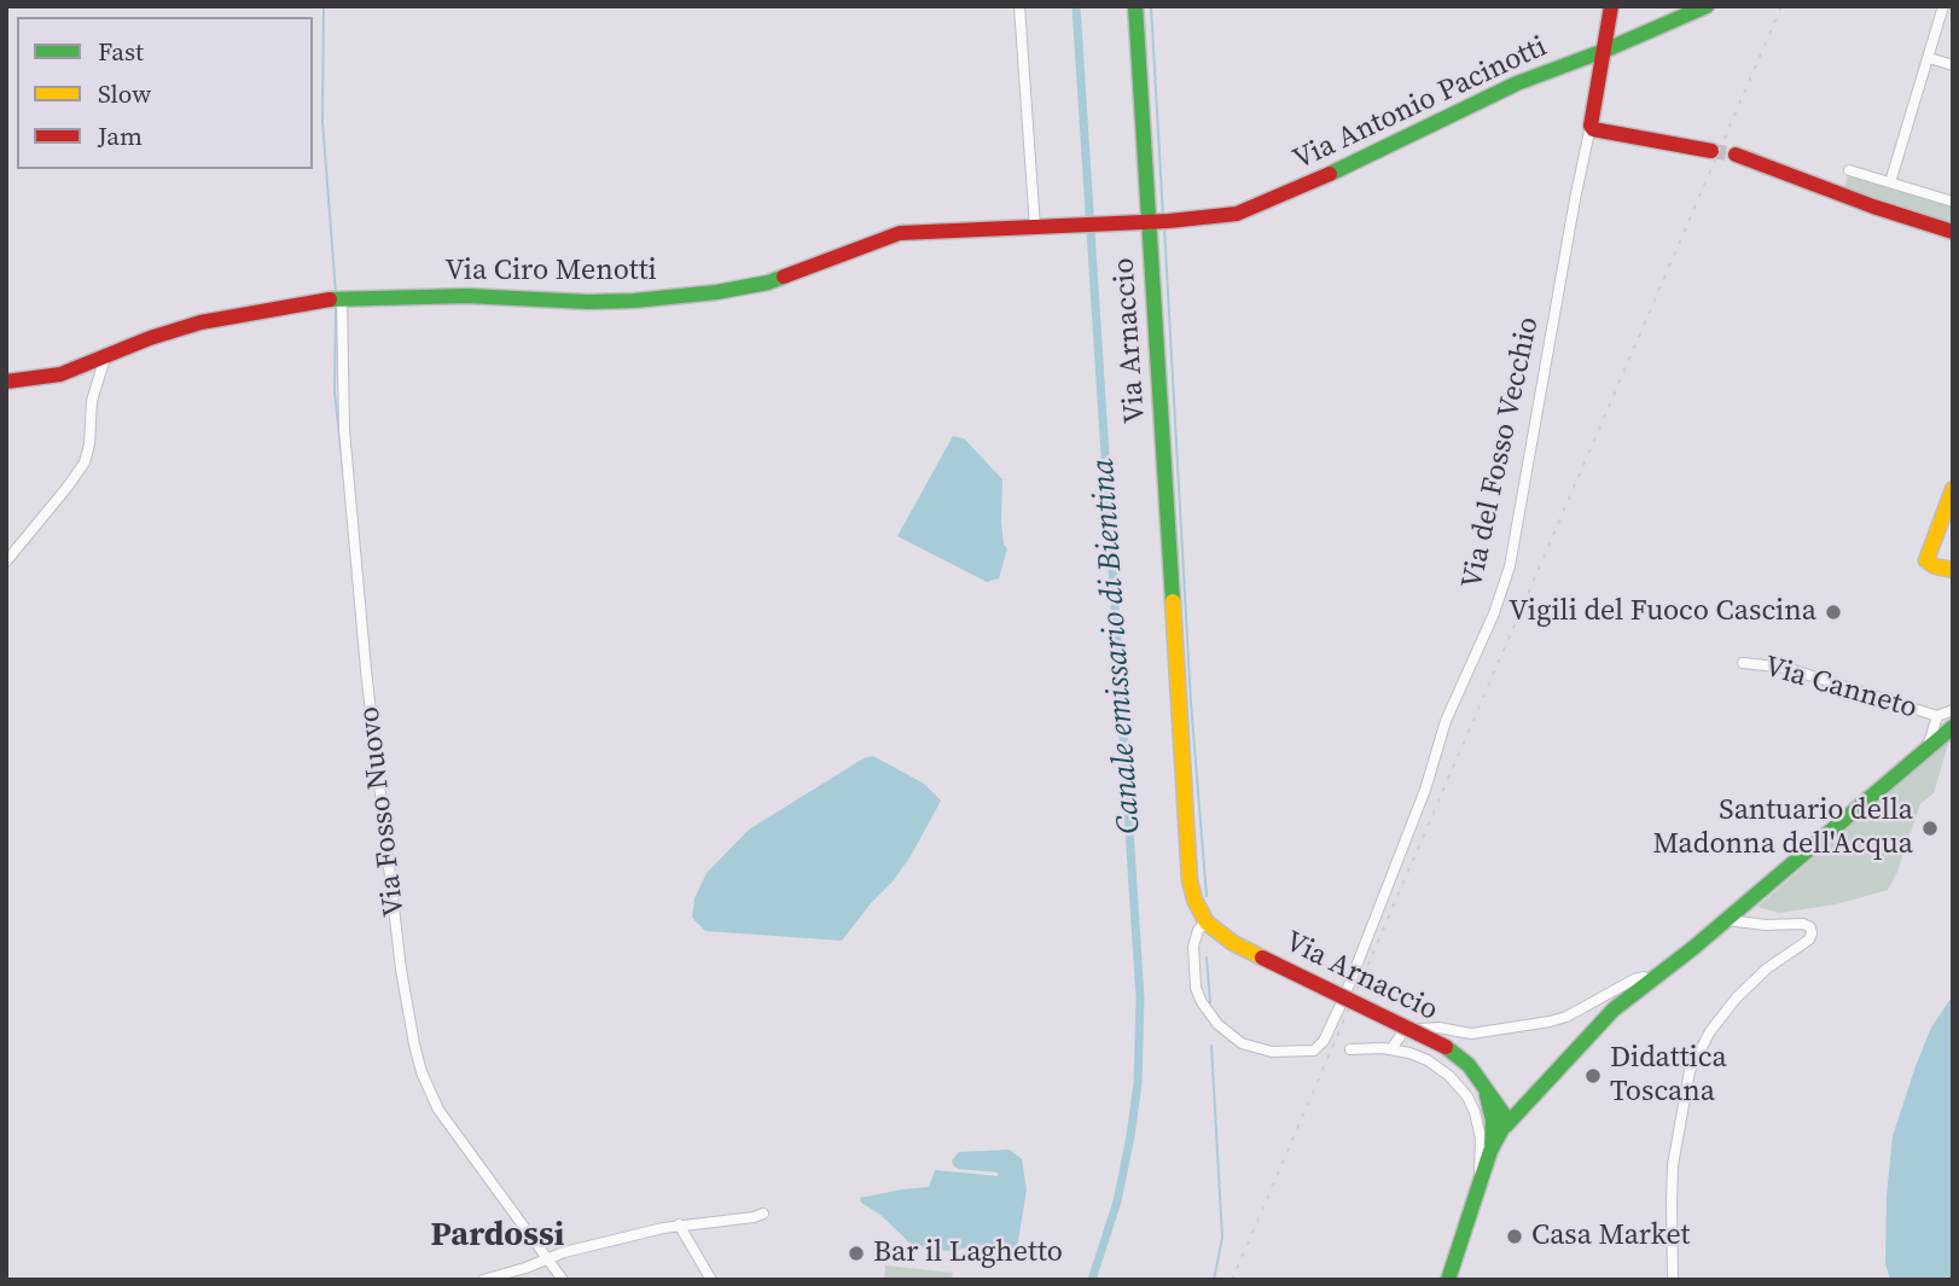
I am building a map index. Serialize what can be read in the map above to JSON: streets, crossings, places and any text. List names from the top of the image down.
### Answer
{
  "streets": {
    "street": [
      "Via Antonio Pacinotti",
      "Via Ciro Menotti",
      "Via Arnaccio",
      "Via del Fosso Vecchio",
      "Via Canneto",
      "Via Fosso Nuovo"
    ]
  },
  "crossings": [
    ["Via Antonio Pacinotti", "Via Ciro Menotti"],
    ["Via Antonio Pacinotti", "Via Arnaccio"],
    ["Via Antonio Pacinotti", "Via del Fosso Vecchio"],
    ["Via Ciro Menotti", "Via Arnaccio"],
    ["Via Ciro Menotti", "Via Fosso Nuovo"]
  ],
  "districts": ["Pardossi"],
  "water": ["Canale emissario di Bientina"],
  "places": [
    "Vigili del Fuoco Cascina",
    "Santuario della Madonna dell'Acqua",
    "Didattica Toscana",
    "Casa Market",
    "Bar il Laghetto"
  ],
  "legend": ["Fast", "Slow", "Jam"]
}
